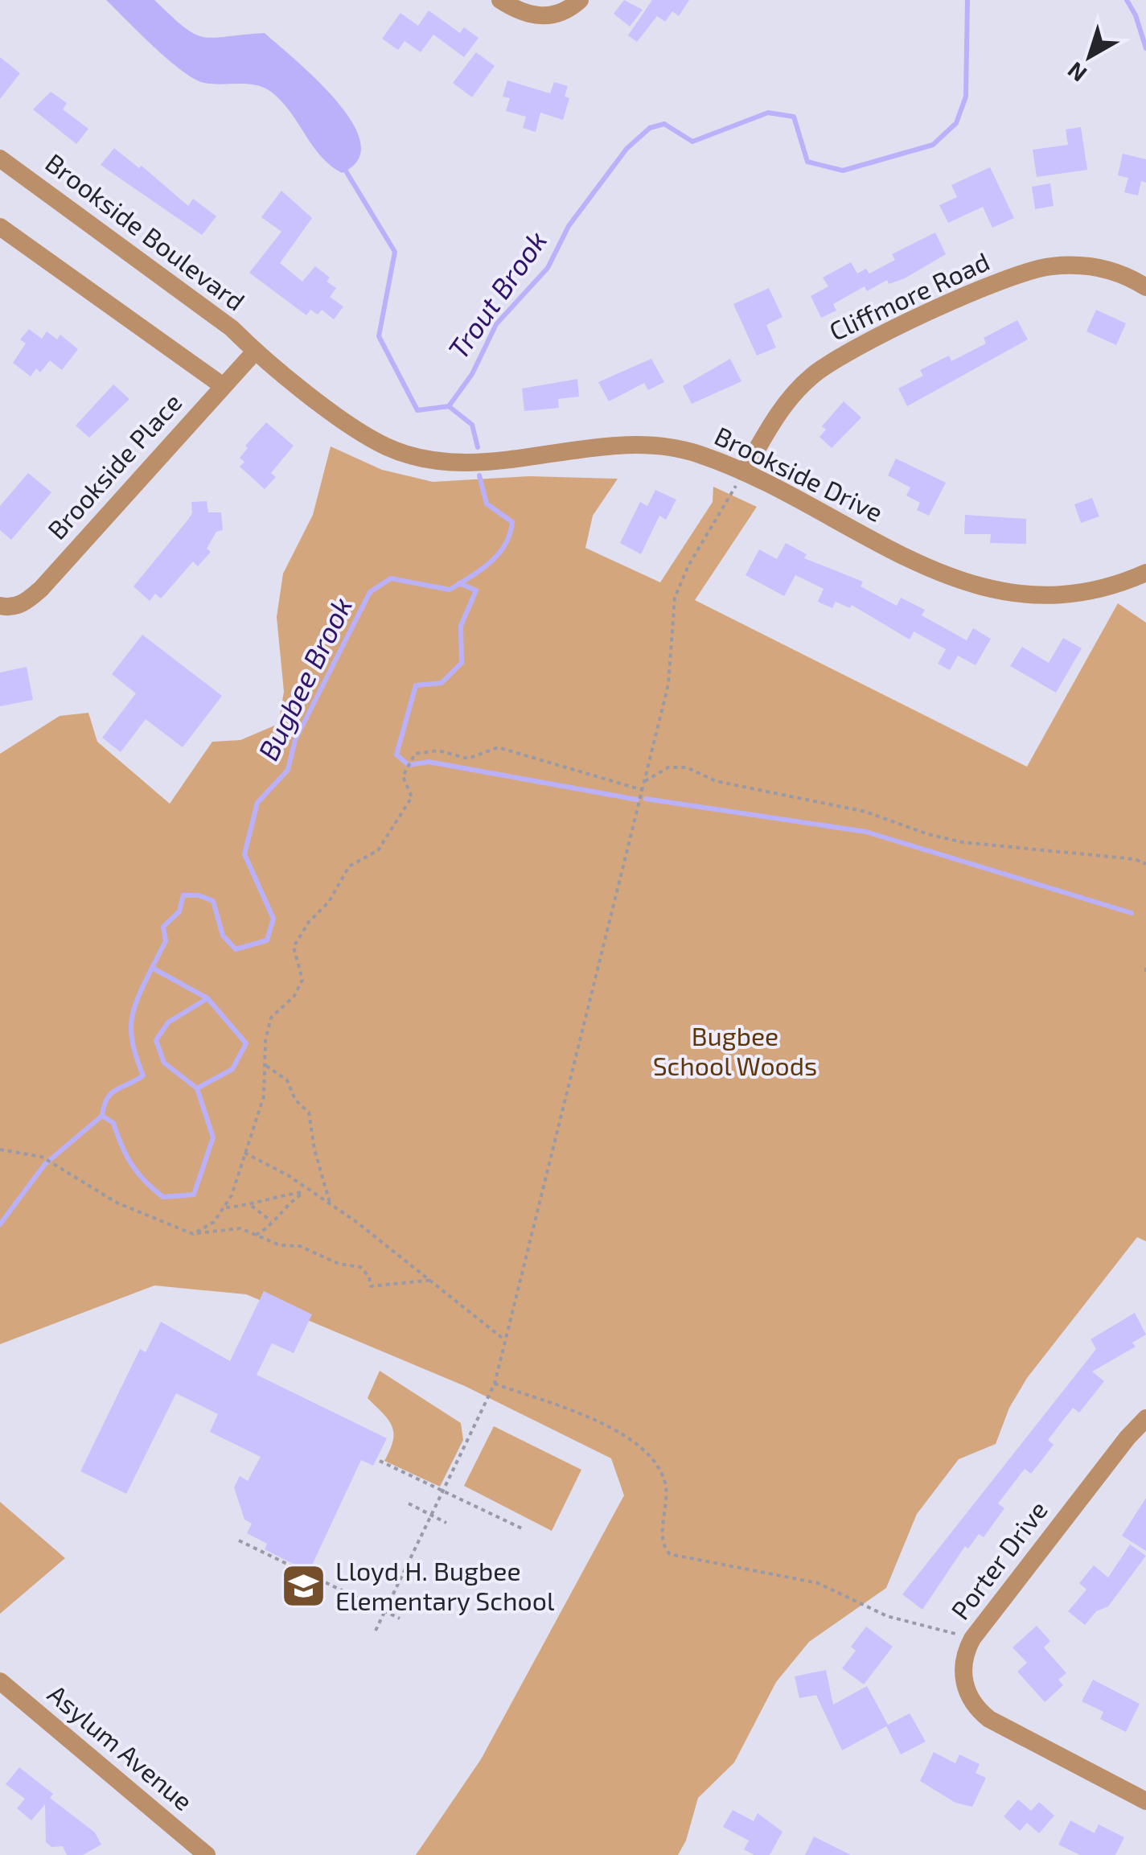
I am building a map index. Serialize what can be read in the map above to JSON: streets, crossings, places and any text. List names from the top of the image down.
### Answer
{
  "streets": {
    "street": [
      "Brookside Boulevard",
      "Cliffmore Road",
      "Brookside Place",
      "Brookside Drive",
      "Porter Drive",
      "Asylum Avenue"
    ]
  },
  "crossings": [
    ["Brookside Boulevard", "Brookside Place"],
    ["Brookside Boulevard", "Brookside Drive"],
    ["Cliffmore Road", "Brookside Drive"],
    ["Brookside Place", "Brookside Drive"]
  ],
  "water": ["Trout Brook", "Bugbee Brook"],
  "parks": ["Bugbee School Woods"],
  "places": {
    "school or university": ["Lloyd H. Bugbee Elementary School"]
  },
  "north": "bottom left"
}
